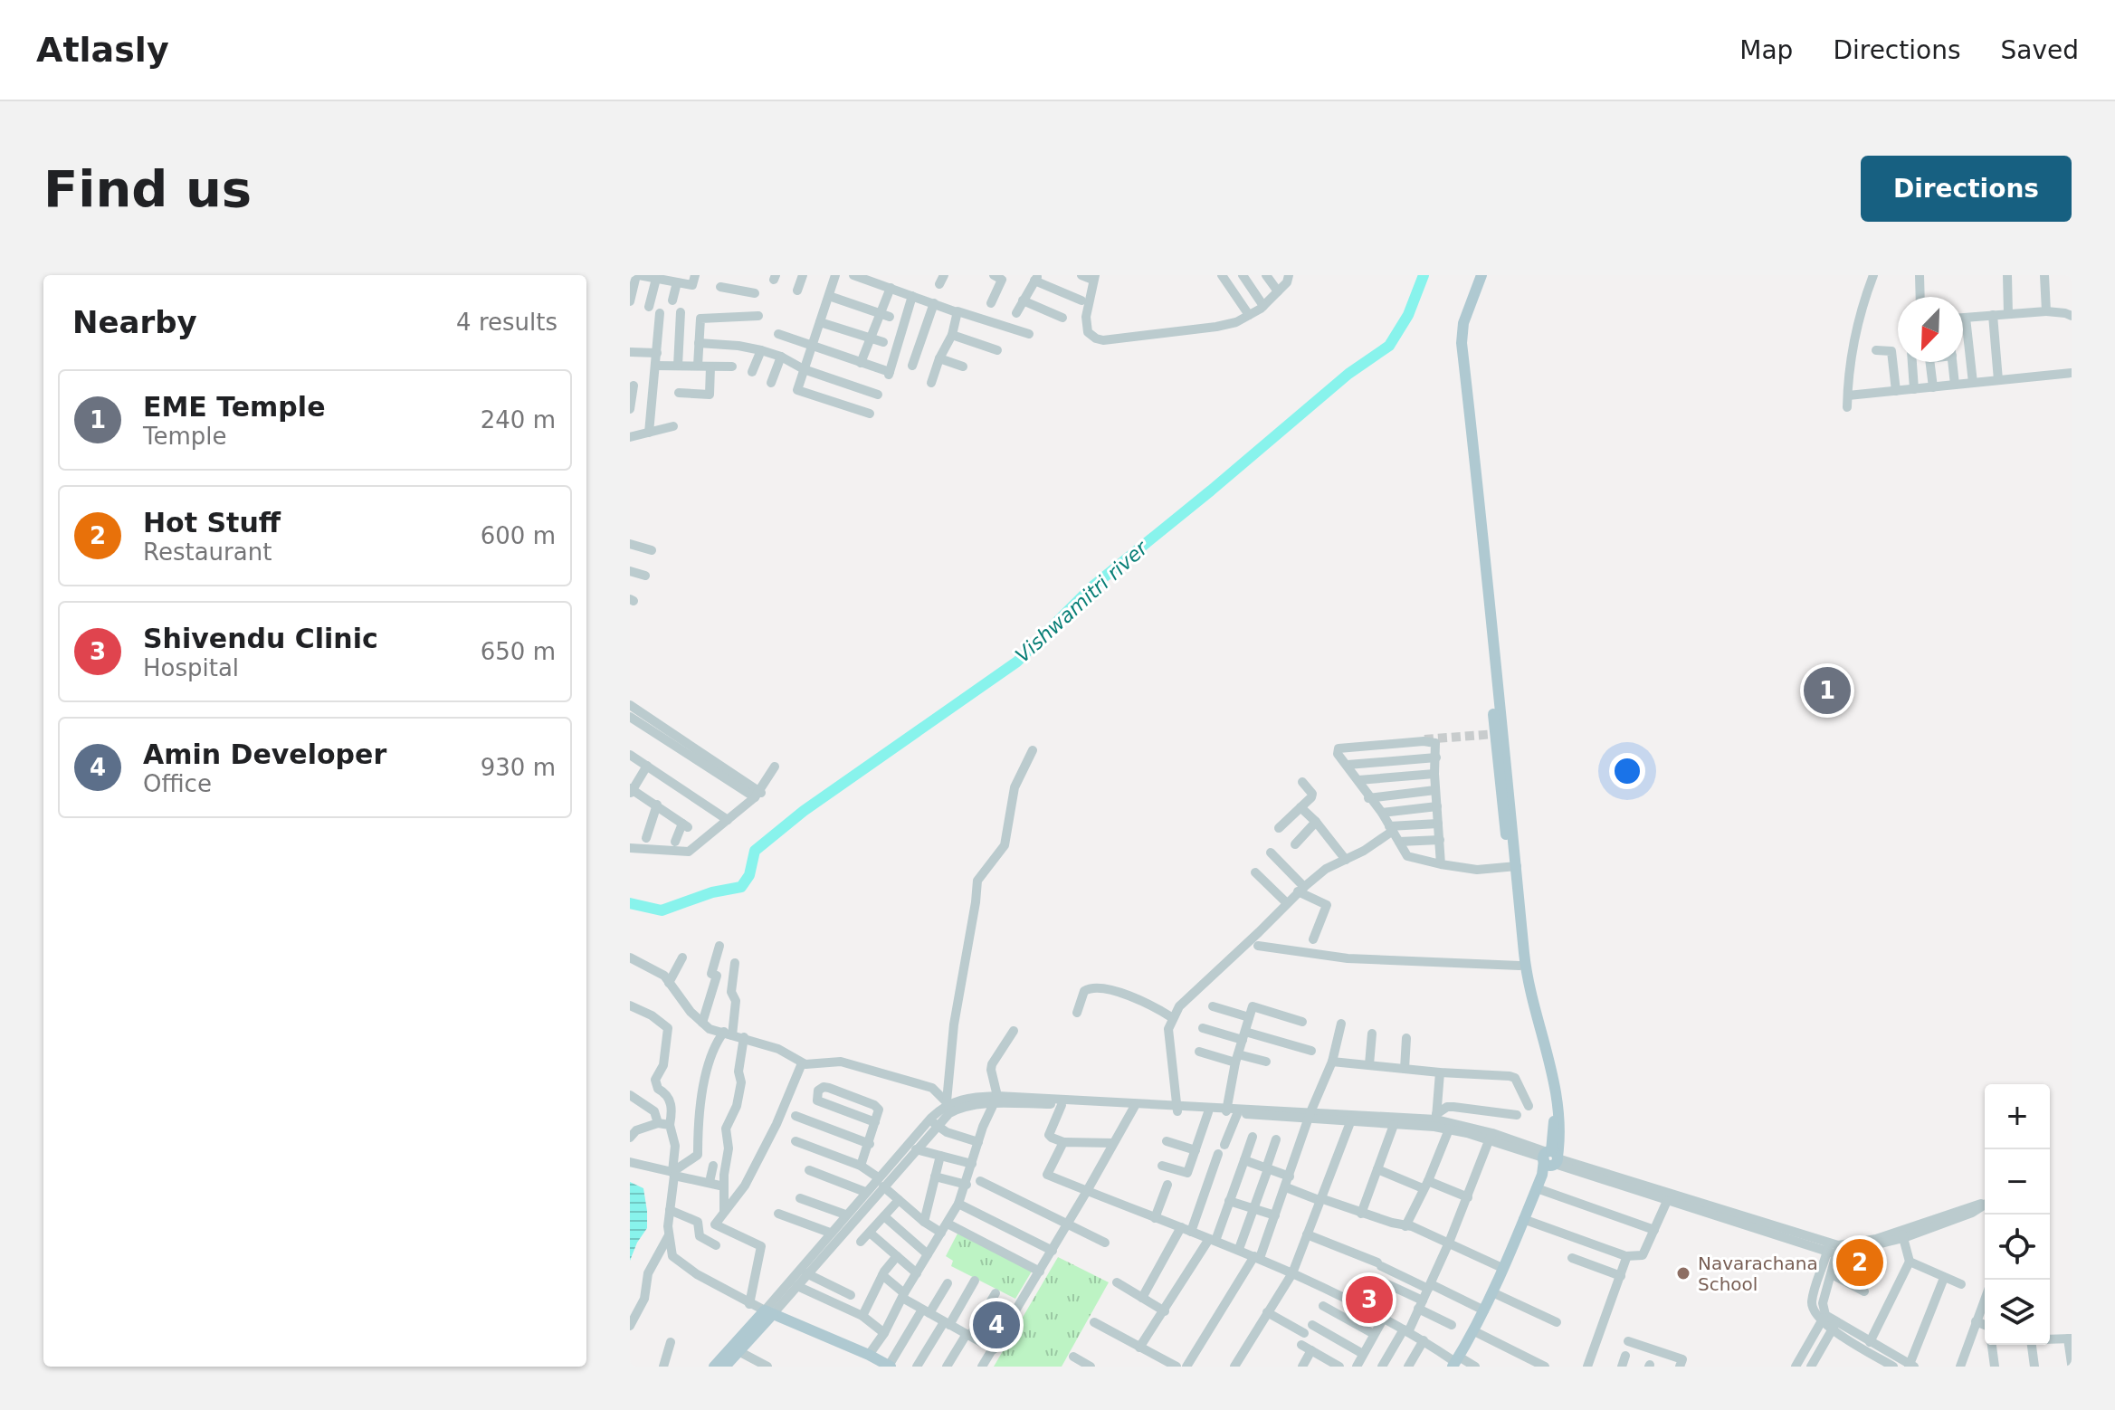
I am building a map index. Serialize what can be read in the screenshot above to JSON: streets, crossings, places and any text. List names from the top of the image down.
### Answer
{
  "water": ["Vishwamitri river"],
  "places": ["Navarachana School"],
  "north": "bottom left",
  "page": {
    "header": "Atlasly",
    "nav": ["Map", "Directions", "Saved"],
    "buttons": "Directions",
    "title": "Find us",
    "heading": ["Nearby", "4 results"],
    "list": [
      {
        "mark": "1",
        "name": "EME Temple",
        "note": "Temple",
        "value": "240 m"
      },
      {
        "mark": "2",
        "name": "Hot Stuff",
        "note": "Restaurant",
        "value": "600 m"
      },
      {
        "mark": "3",
        "name": "Shivendu Clinic",
        "note": "Hospital",
        "value": "650 m"
      },
      {
        "mark": "4",
        "name": "Amin Developer",
        "note": "Office",
        "value": "930 m"
      }
    ],
    "pins": [
      "1",
      "2",
      "3",
      "4"
    ],
    "map_buttons": ["+", "−"]
  }
}
